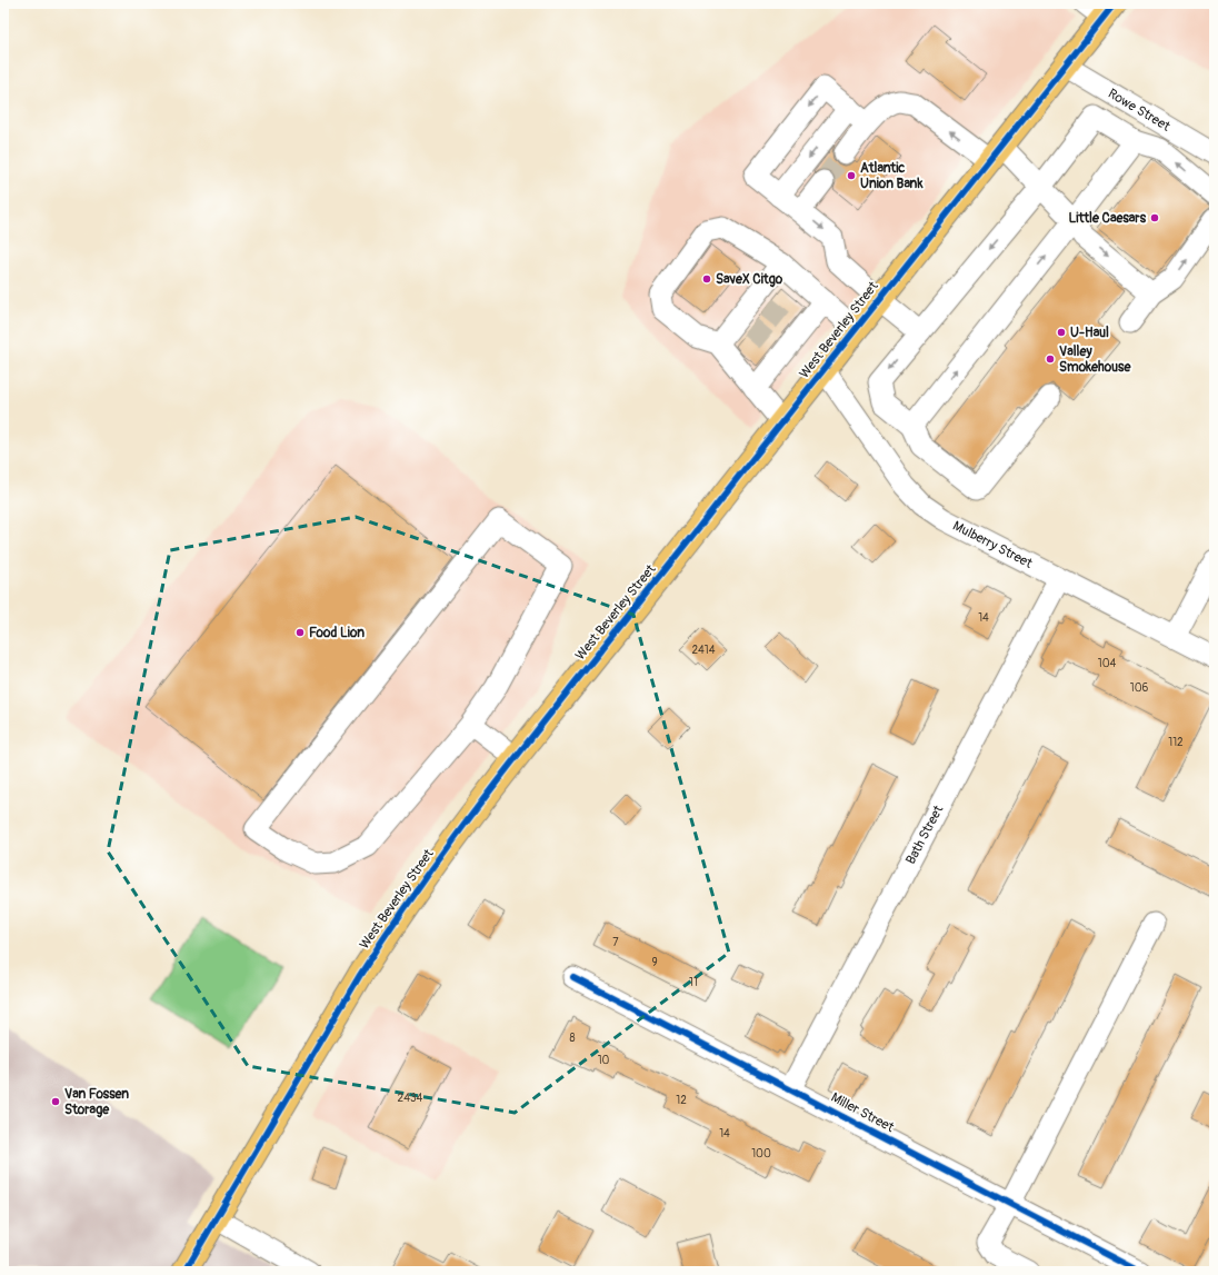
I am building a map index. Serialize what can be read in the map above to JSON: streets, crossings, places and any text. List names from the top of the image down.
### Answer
{
  "streets": {
    "main road": ["West Beverley Street"],
    "street": [
      "Rowe Street",
      "Mulberry Street",
      "Bath Street",
      "Miller Street"
    ]
  },
  "crossings": [
    ["Rowe Street", "West Beverley Street"],
    ["West Beverley Street", "Mulberry Street"],
    ["Mulberry Street", "Bath Street"],
    ["Bath Street", "Miller Street"]
  ],
  "places": [
    "Atlantic Union Bank",
    "Little Caesars",
    "SaveX Citgo",
    "U-Haul",
    "Valley Smokehouse",
    "Food Lion",
    "Van Fossen Storage"
  ],
  "house_numbers": [
    "14",
    "2414",
    "104",
    "106",
    "112",
    "7",
    "9",
    "11",
    "8",
    "10",
    "2434",
    "12",
    "14",
    "100"
  ]
}
